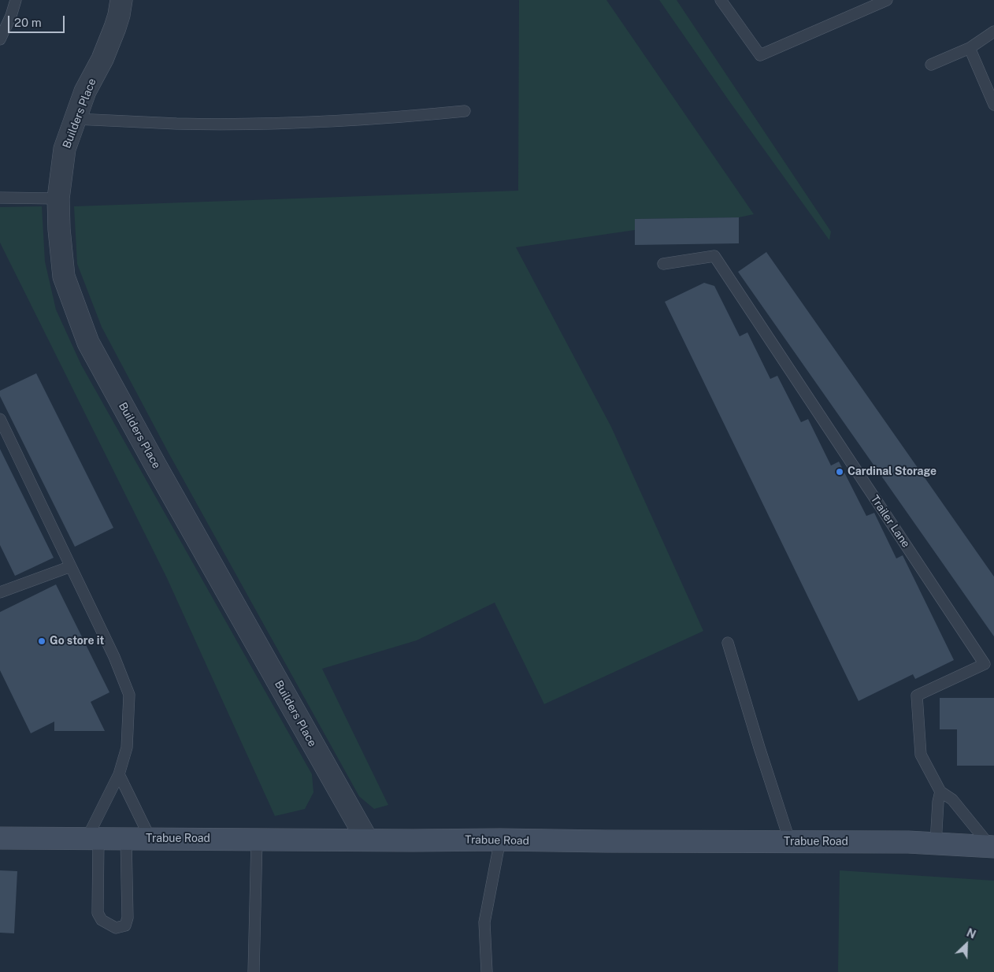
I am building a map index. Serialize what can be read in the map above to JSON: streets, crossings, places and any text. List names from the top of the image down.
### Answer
{
  "streets": {
    "main road": ["Trabue Road"],
    "street": ["Builders Place"],
    "lane": ["Trailer Lane"]
  },
  "crossings": [
    ["Builders Place", "Trabue Road"],
    ["Trailer Lane", "Trabue Road"]
  ],
  "places": ["Cardinal Storage", "Go store it"],
  "scale_bar": "20 m",
  "north": "top right"
}
